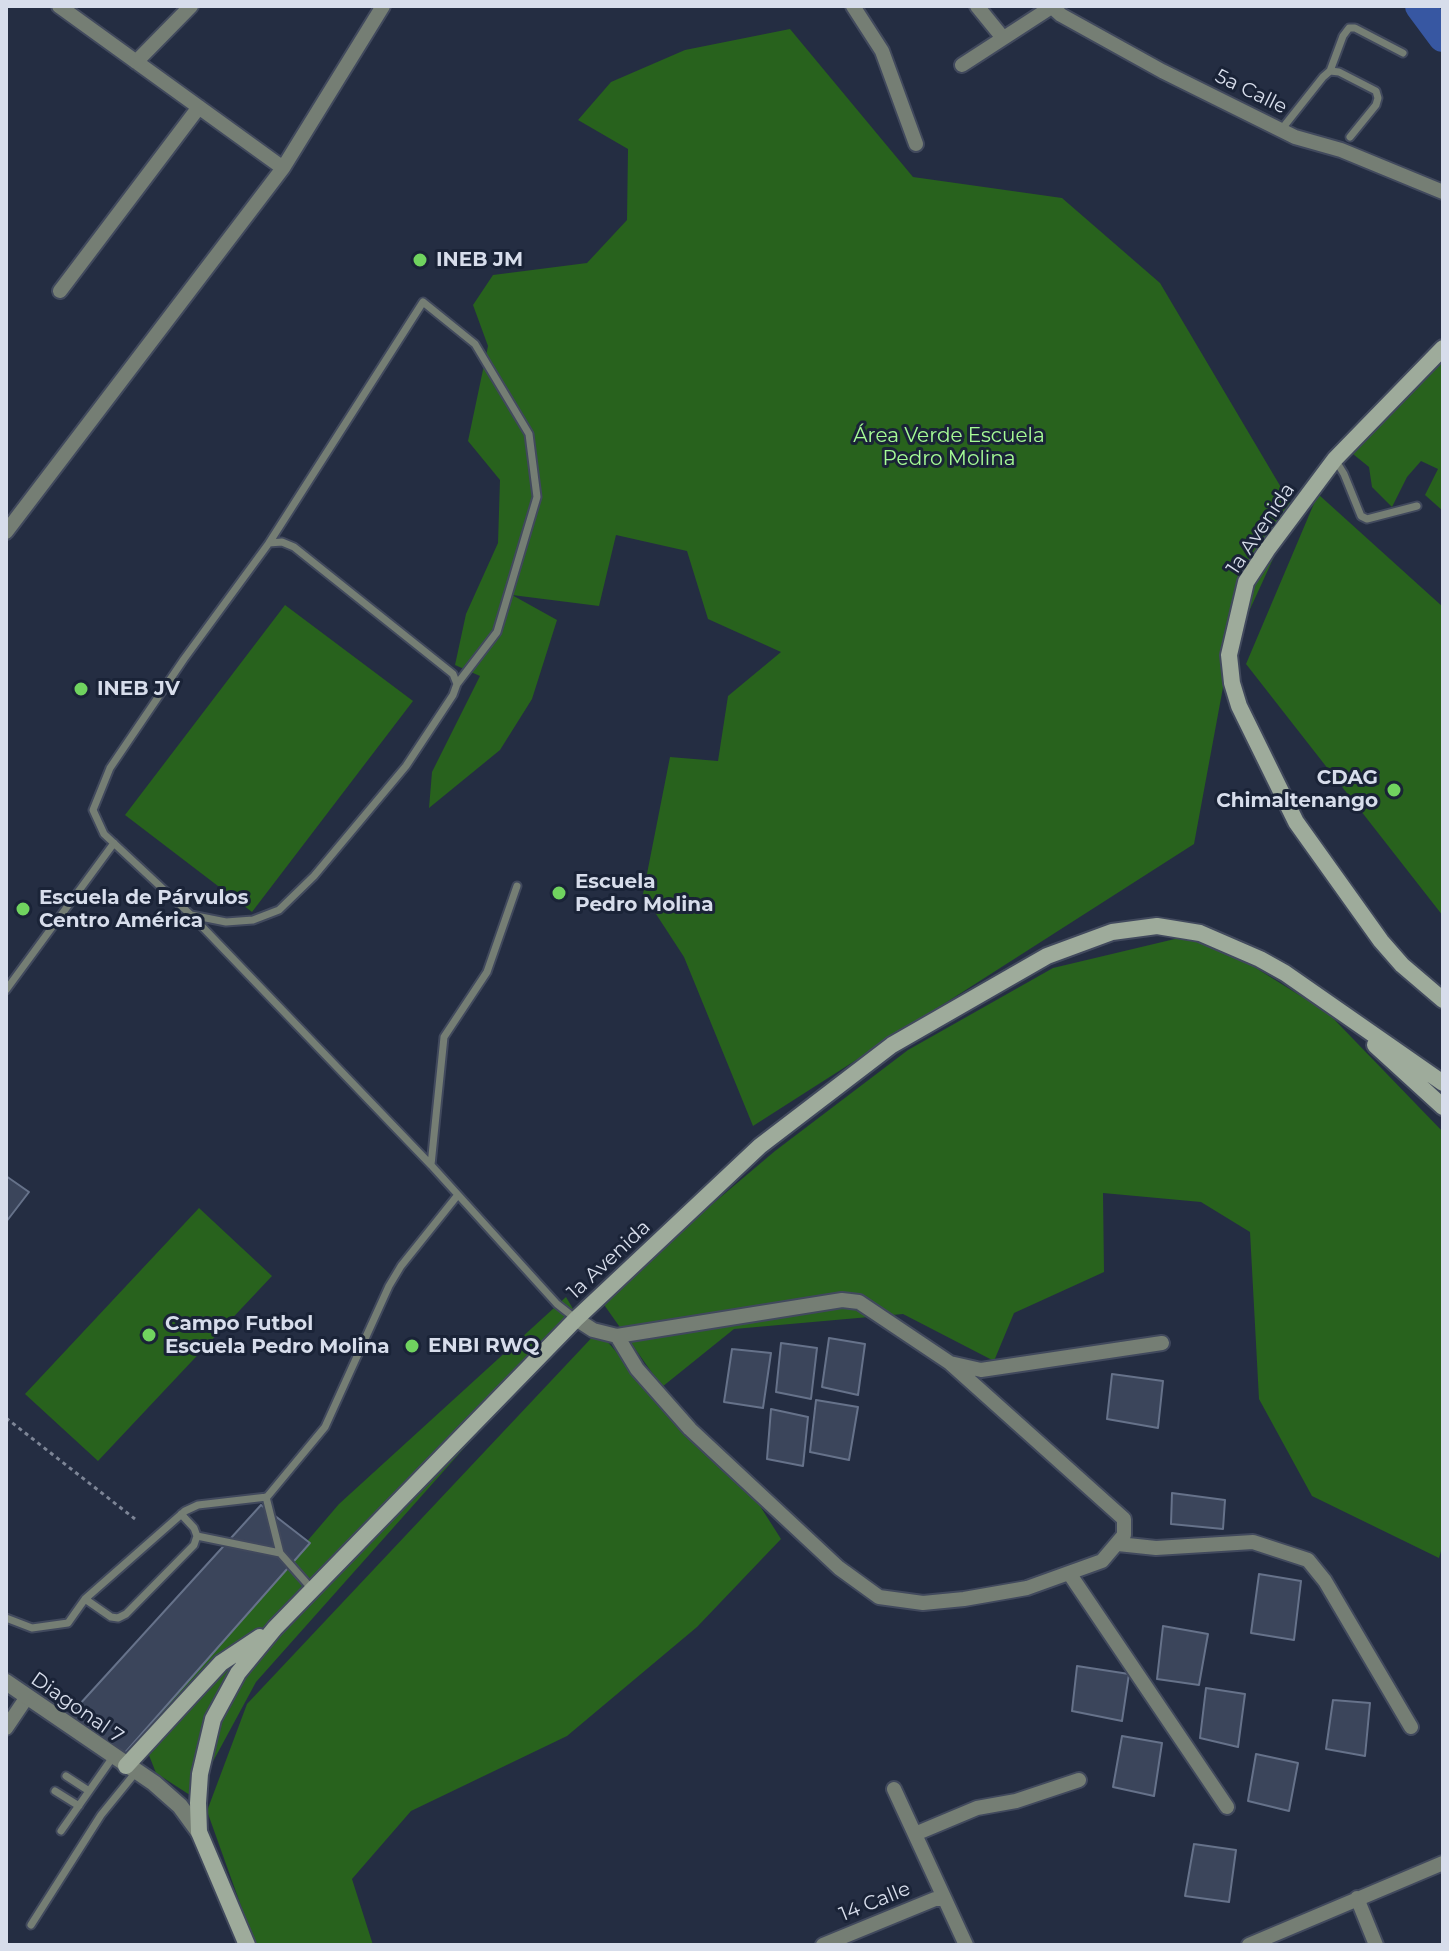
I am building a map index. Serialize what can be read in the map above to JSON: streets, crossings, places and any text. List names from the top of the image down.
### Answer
{
  "streets": {
    "main road": ["1a Avenida"],
    "street": ["5a Calle", "Diagonal 7", "14 Calle"]
  },
  "crossings": [
    ["1a Avenida", "Diagonal 7"]
  ],
  "parks": ["Área Verde Escuela Pedro Molina"],
  "places": [
    "INEB JM",
    "INEB JV",
    "CDAG Chimaltenango",
    "Escuela Pedro Molina",
    "Escuela de Párvulos Centro América",
    "Campo Futbol Escuela Pedro Molina",
    "ENBI RWQ"
  ]
}
